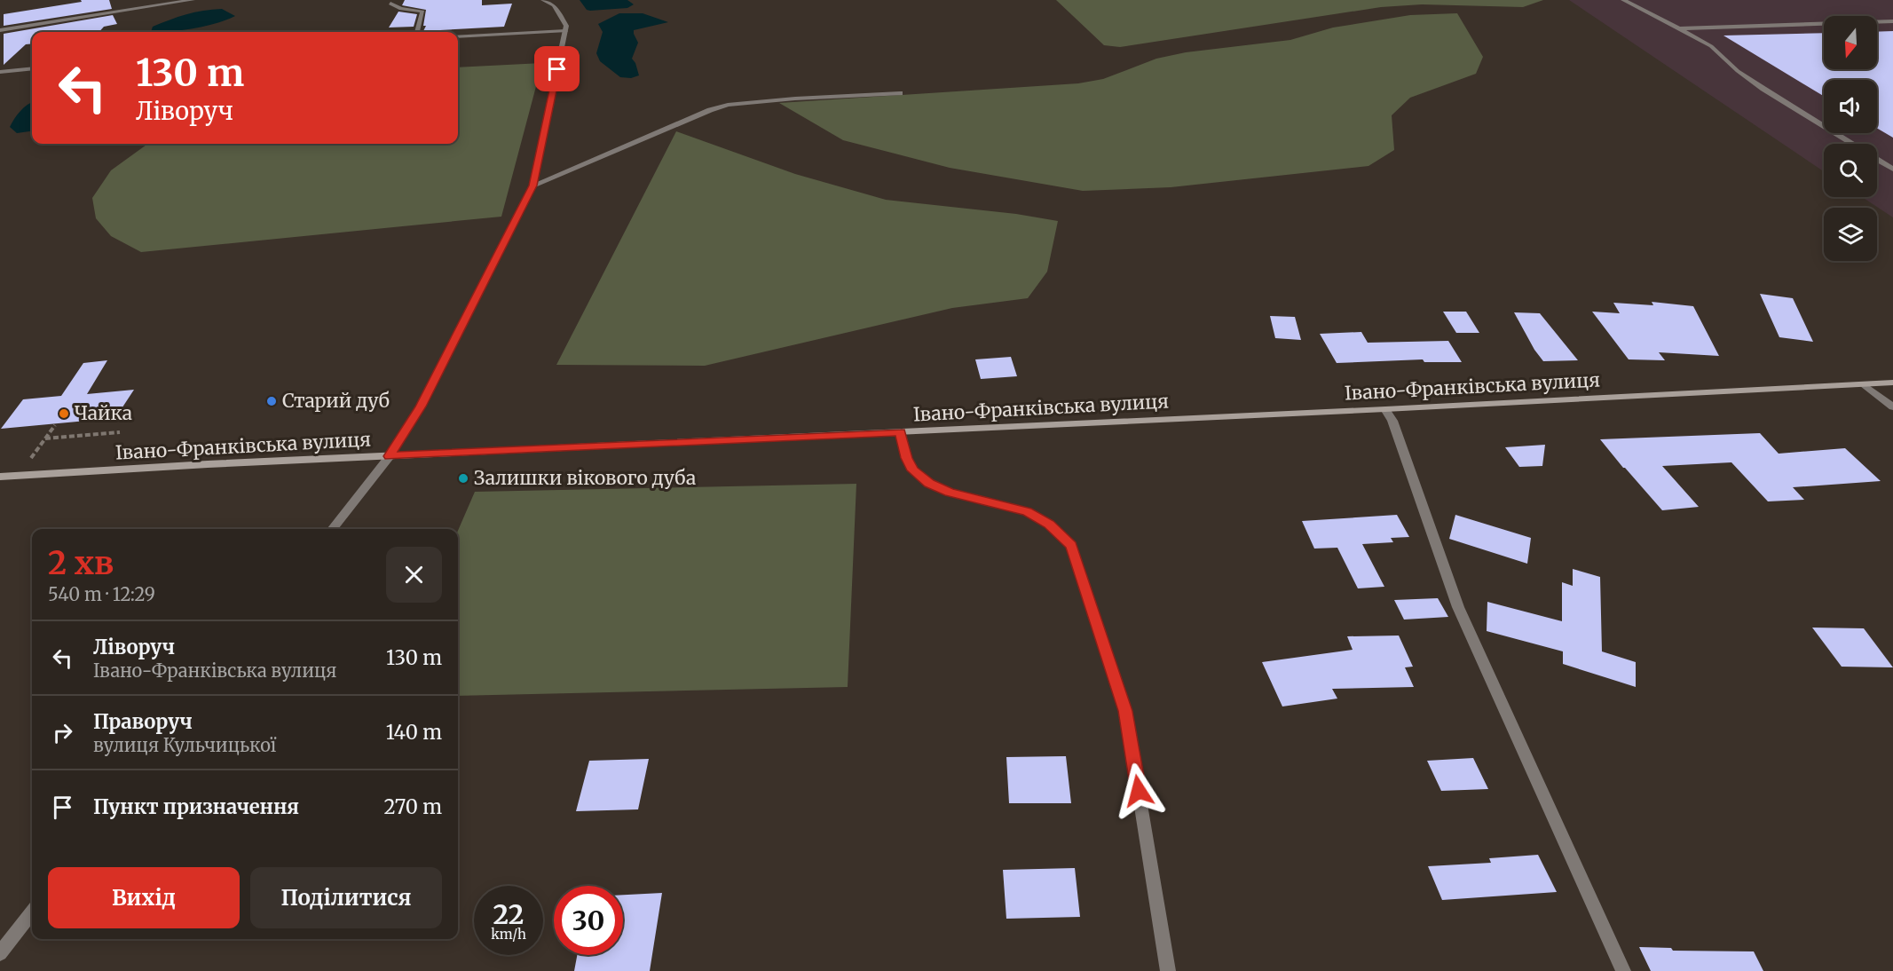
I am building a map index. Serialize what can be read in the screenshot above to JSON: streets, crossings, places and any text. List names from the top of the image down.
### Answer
{
  "streets": {
    "main road": ["Івано-Франківська вулиця"]
  },
  "places": ["Старий дуб", "Чайка", "Залишки вікового дуба"],
  "north": "bottom",
  "page": {
    "turn": ["130 m", "Ліворуч"],
    "heading": ["2 хв", "540 m · 12:29"],
    "list": [
      {
        "name": "Ліворуч",
        "note": "Івано-Франківська вулиця",
        "value": "130 m"
      },
      {
        "name": "Праворуч",
        "note": "вулиця Кульчицької",
        "value": "140 m"
      },
      {
        "name": "Пункт призначення",
        "value": "270 m"
      }
    ],
    "buttons": ["Вихід", "Поділитися"],
    "speed": "22 km/h",
    "limit": "30"
  }
}
